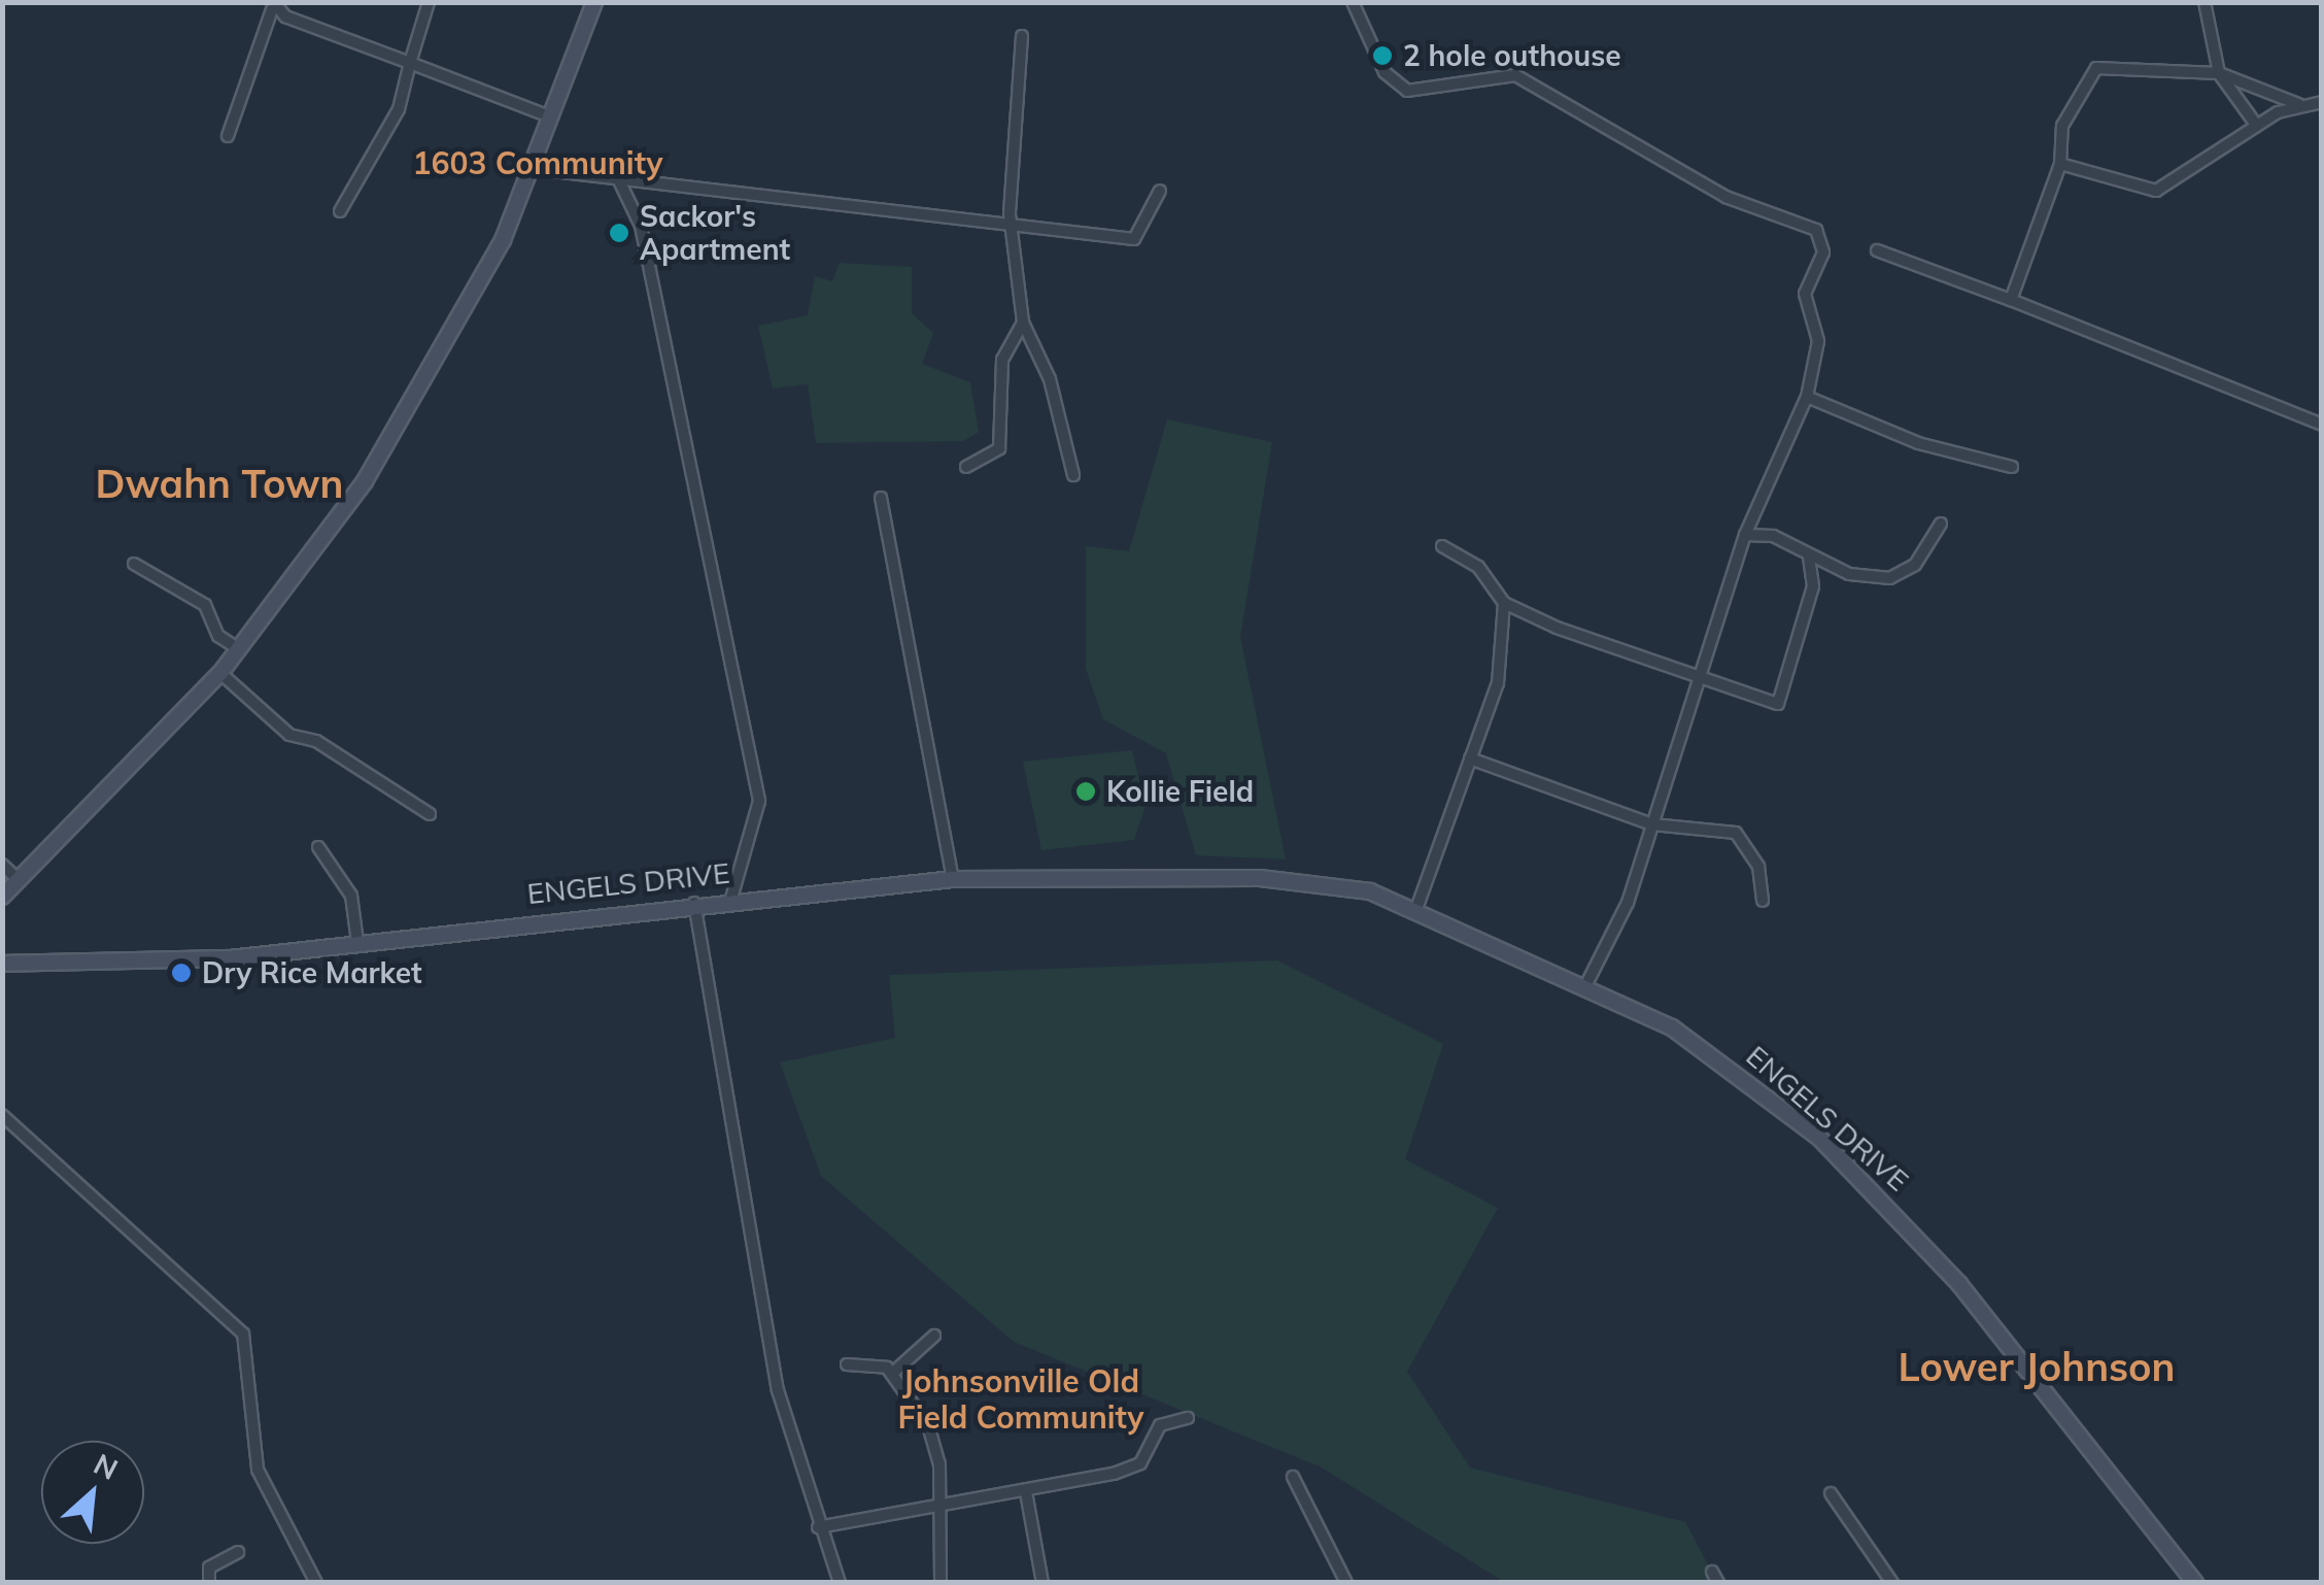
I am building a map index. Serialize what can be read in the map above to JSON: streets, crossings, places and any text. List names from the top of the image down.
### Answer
{
  "streets": {
    "street": ["ENGELS DRIVE"]
  },
  "districts": [
    "1603 Community",
    "Dwahn Town",
    "Lower Johnson",
    "Johnsonville Old Field Community"
  ],
  "places": [
    "2 hole outhouse",
    "Sackor's Apartment",
    "Kollie Field",
    "Dry Rice Market"
  ],
  "north": "top right"
}
